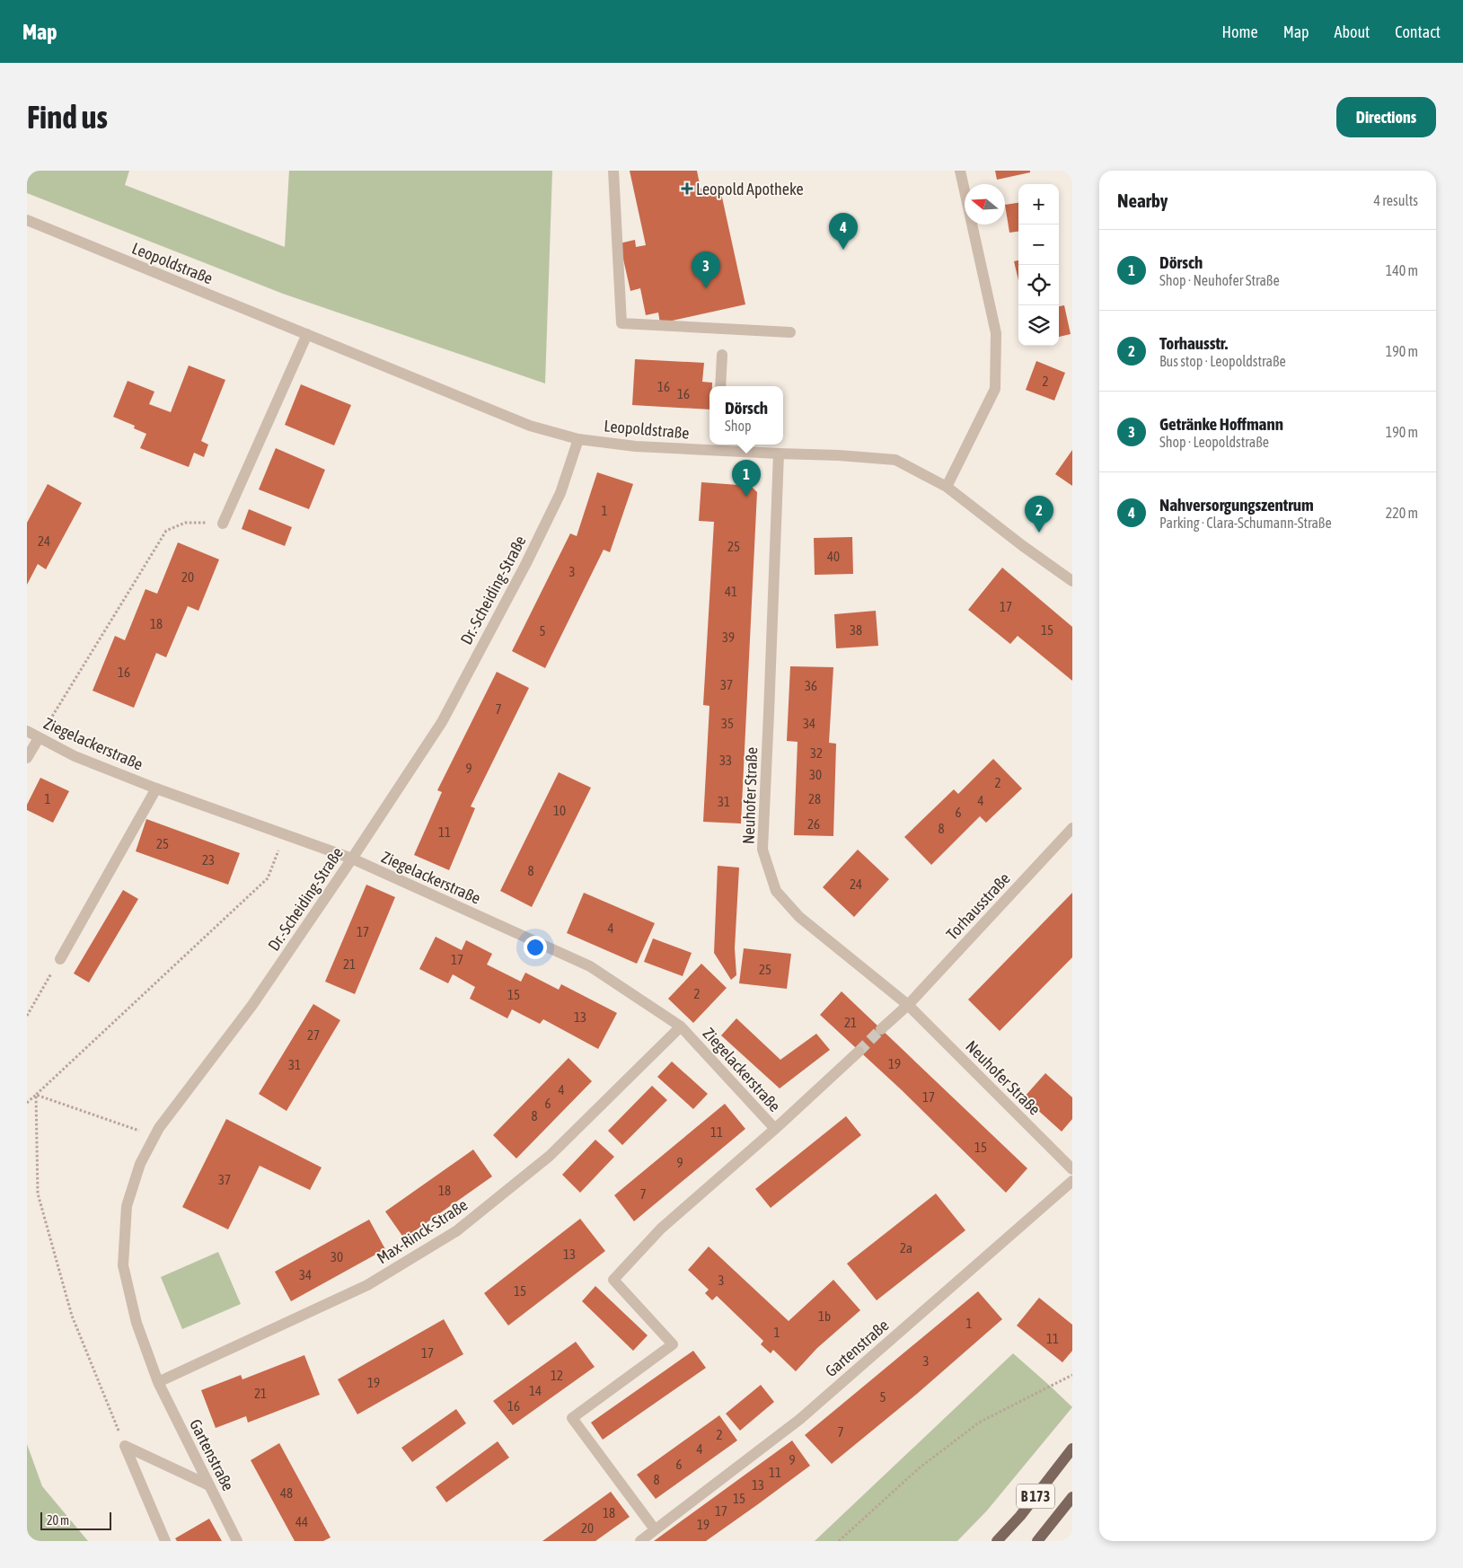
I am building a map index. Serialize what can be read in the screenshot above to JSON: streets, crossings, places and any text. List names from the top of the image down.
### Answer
{
  "streets": {
    "main road": ["B 173"],
    "street": [
      "Leopoldstraße",
      "Dr.-Scheiding-Straße",
      "Ziegelackerstraße",
      "Neuhofer Straße",
      "Torhausstraße",
      "Max-Rinck-Straße",
      "Gartenstraße"
    ]
  },
  "crossings": [
    ["Leopoldstraße", "Dr.-Scheiding-Straße"],
    ["Leopoldstraße", "Neuhofer Straße"],
    ["Dr.-Scheiding-Straße", "Ziegelackerstraße"],
    ["Dr.-Scheiding-Straße", "Max-Rinck-Straße"],
    ["Dr.-Scheiding-Straße", "Gartenstraße"],
    ["Ziegelackerstraße", "Max-Rinck-Straße"],
    ["Ziegelackerstraße", "Gartenstraße"],
    ["Neuhofer Straße", "Torhausstraße"],
    ["Max-Rinck-Straße", "Gartenstraße"]
  ],
  "places": {
    "health": ["Leopold Apotheke"]
  },
  "house_numbers": [
    "2",
    "16",
    "16",
    "1",
    "24",
    "25",
    "40",
    "3",
    "20",
    "41",
    "17",
    "18",
    "38",
    "15",
    "5",
    "39",
    "16",
    "37",
    "36",
    "7",
    "35",
    "34",
    "32",
    "33",
    "9",
    "30",
    "2",
    "1",
    "28",
    "4",
    "31",
    "10",
    "6",
    "26",
    "8",
    "11",
    "25",
    "23",
    "8",
    "24",
    "4",
    "17",
    "17",
    "21",
    "25",
    "2",
    "15",
    "13",
    "21",
    "27",
    "19",
    "31",
    "4",
    "17",
    "6",
    "8",
    "11",
    "15",
    "9",
    "37",
    "18",
    "7",
    "2a",
    "13",
    "30",
    "34",
    "3",
    "15",
    "1b",
    "1",
    "1",
    "11",
    "17",
    "3",
    "12",
    "19",
    "14",
    "21",
    "5",
    "16",
    "7",
    "2",
    "4",
    "9",
    "6",
    "11",
    "8",
    "13",
    "48",
    "15",
    "17",
    "18",
    "44",
    "19",
    "20"
  ],
  "scale_bar": "20 m",
  "north": "left",
  "page": {
    "header": "Map",
    "nav": [
      "Home",
      "Map",
      "About",
      "Contact"
    ],
    "buttons": "Directions",
    "title": "Find us",
    "heading": ["Nearby", "4 results"],
    "map_buttons": ["+", "−"],
    "pins": [
      "4",
      "3",
      "1",
      "2"
    ],
    "list": [
      {
        "mark": "1",
        "name": "Dörsch",
        "note": "Shop · Neuhofer Straße",
        "value": "140 m"
      },
      {
        "mark": "2",
        "name": "Torhausstr.",
        "note": "Bus stop · Leopoldstraße",
        "value": "190 m"
      },
      {
        "mark": "3",
        "name": "Getränke Hoffmann",
        "note": "Shop · Leopoldstraße",
        "value": "190 m"
      },
      {
        "mark": "4",
        "name": "Nahversorgungszentrum",
        "note": "Parking · Clara-Schumann-Straße",
        "value": "220 m"
      }
    ],
    "popup": ["Dörsch", "Shop"],
    "scale": "20 m"
  }
}
